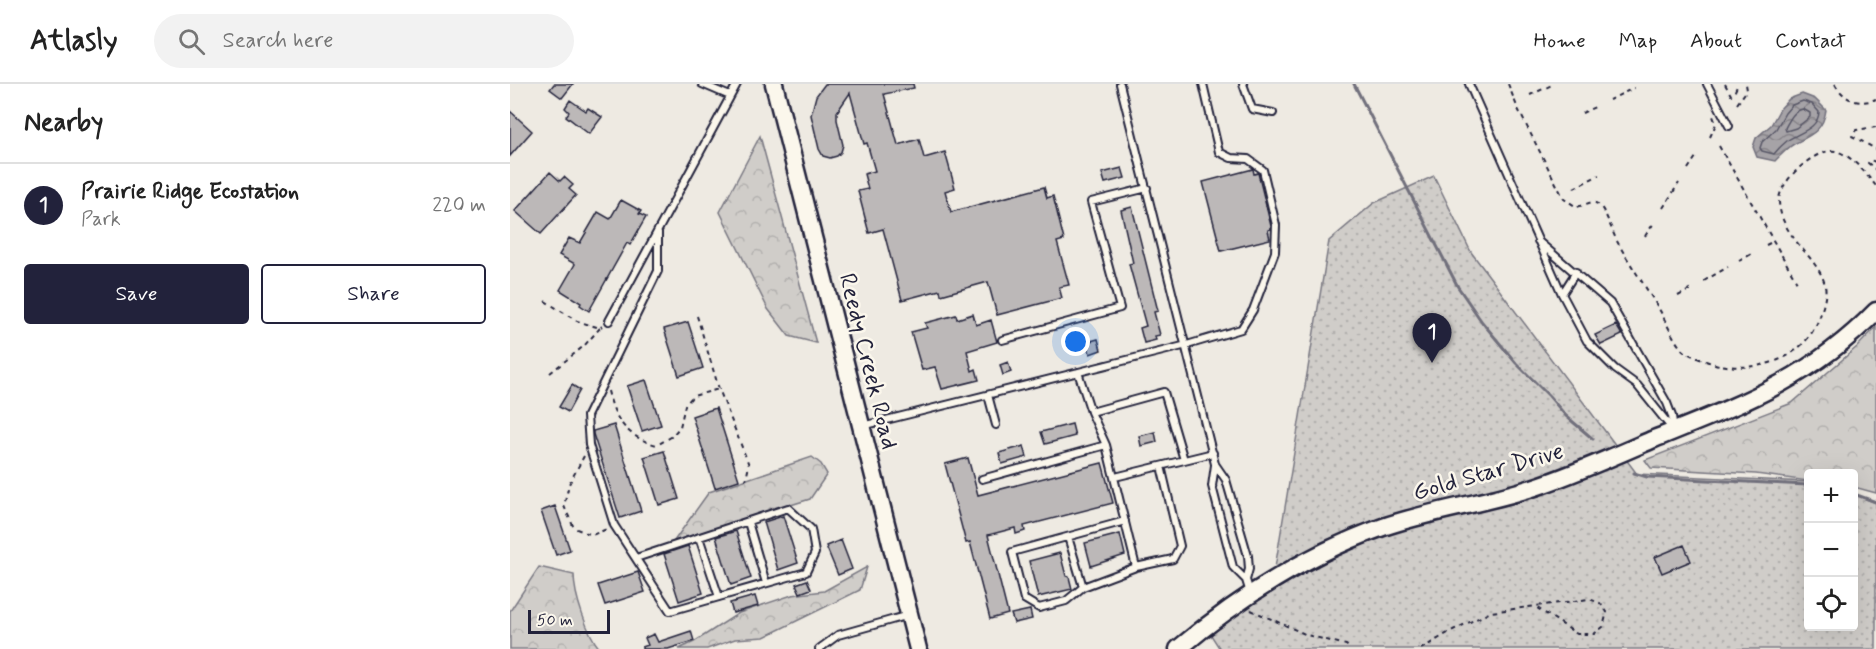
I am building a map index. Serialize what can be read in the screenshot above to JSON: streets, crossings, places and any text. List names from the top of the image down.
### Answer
{
  "streets": {
    "street": ["Reedy Creek Road", "Gold Star Drive"]
  },
  "scale_bar": "50 m",
  "page": {
    "header": "Atlasly",
    "search": "Search here",
    "nav": [
      "Home",
      "Map",
      "About",
      "Contact"
    ],
    "heading": "Nearby",
    "list": [
      {
        "mark": "1",
        "name": "Prairie Ridge Ecostation",
        "note": "Park",
        "value": "220 m"
      }
    ],
    "buttons": ["Save", "Share"],
    "pins": "1",
    "map_buttons": ["+", "−"],
    "scale": "50 m"
  }
}
